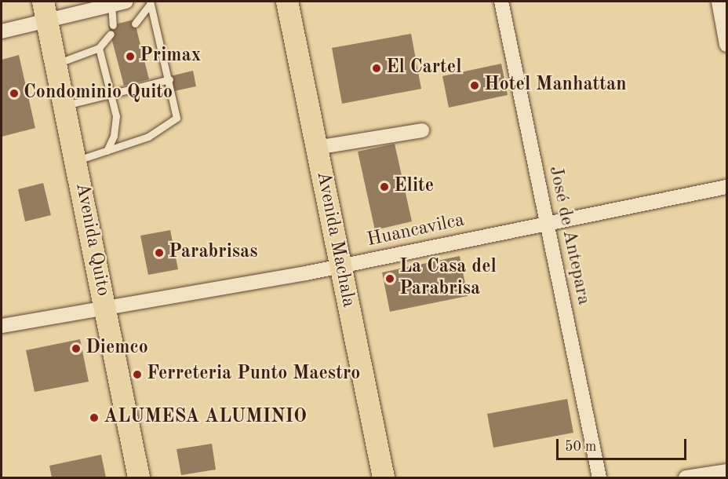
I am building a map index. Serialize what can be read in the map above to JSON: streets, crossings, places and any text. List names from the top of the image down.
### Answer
{
  "streets": {
    "main road": ["Avenida Quito", "Avenida Machala"],
    "street": ["Huancavilca", "José de Antepara"]
  },
  "crossings": [
    ["Huancavilca", "José de Antepara"],
    ["Huancavilca", "Avenida Quito"],
    ["Huancavilca", "Avenida Machala"]
  ],
  "places": [
    "Primax",
    "El Cartel",
    "Hotel Manhattan",
    "Condominio Quito",
    "Elite",
    "Parabrisas",
    "La Casa del Parabrisa",
    "Diemco",
    "Ferreteria Punto Maestro",
    "ALUMESA ALUMINIO"
  ],
  "scale_bar": "50 m"
}
